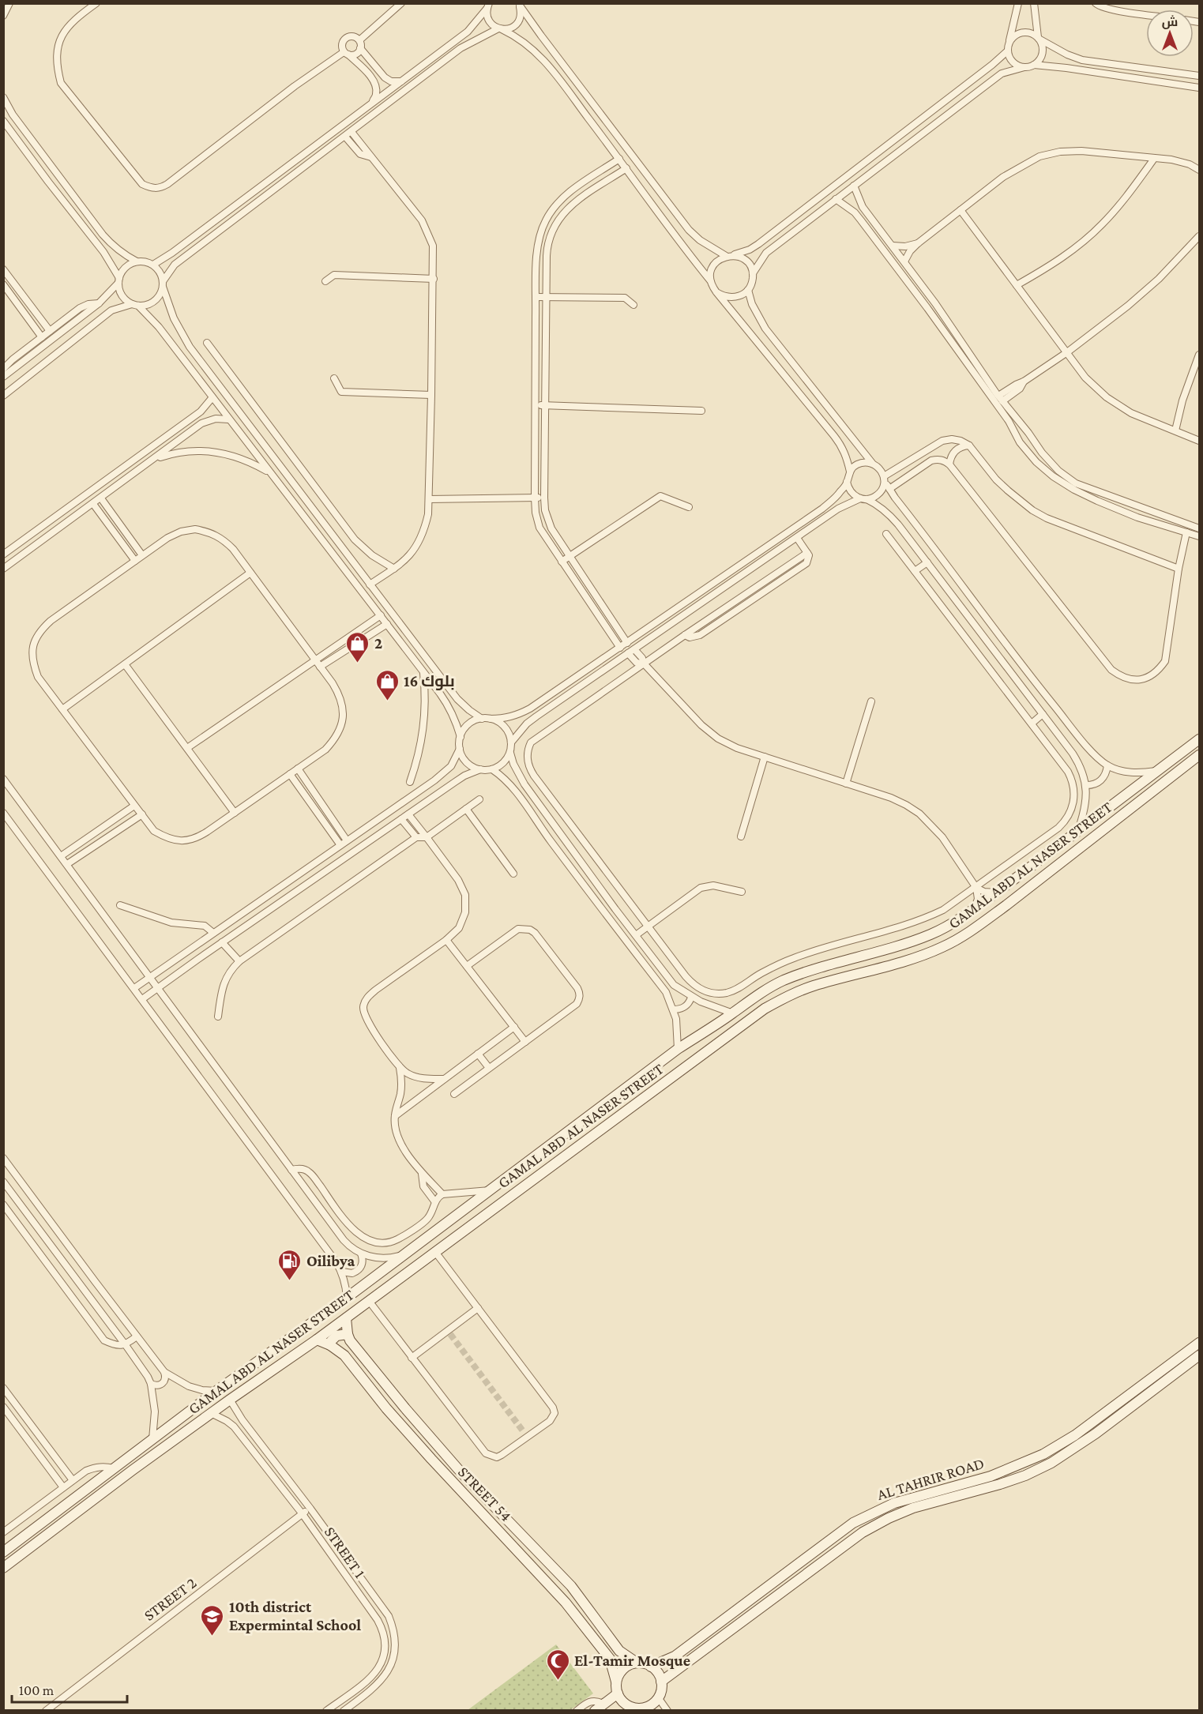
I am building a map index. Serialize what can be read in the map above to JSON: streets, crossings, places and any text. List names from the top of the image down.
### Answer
{
  "streets": {
    "main road": ["GAMAL ABD AL NASER STREET", "AL TAHRIR ROAD", "STREET 54"],
    "street": ["STREET 1", "STREET 2"]
  },
  "crossings": [
    ["GAMAL ABD AL NASER STREET", "STREET 54"],
    ["GAMAL ABD AL NASER STREET", "STREET 1"],
    ["AL TAHRIR ROAD", "STREET 54"],
    ["STREET 1", "STREET 2"]
  ],
  "places": {
    "shop": ["2", "بلوك 16"],
    "fuel station": ["Oilibya"],
    "school or university": ["10th district Expermintal School"],
    "mosque": ["El-Tamir Mosque"]
  },
  "scale_bar": "100 m",
  "north": "top"
}
